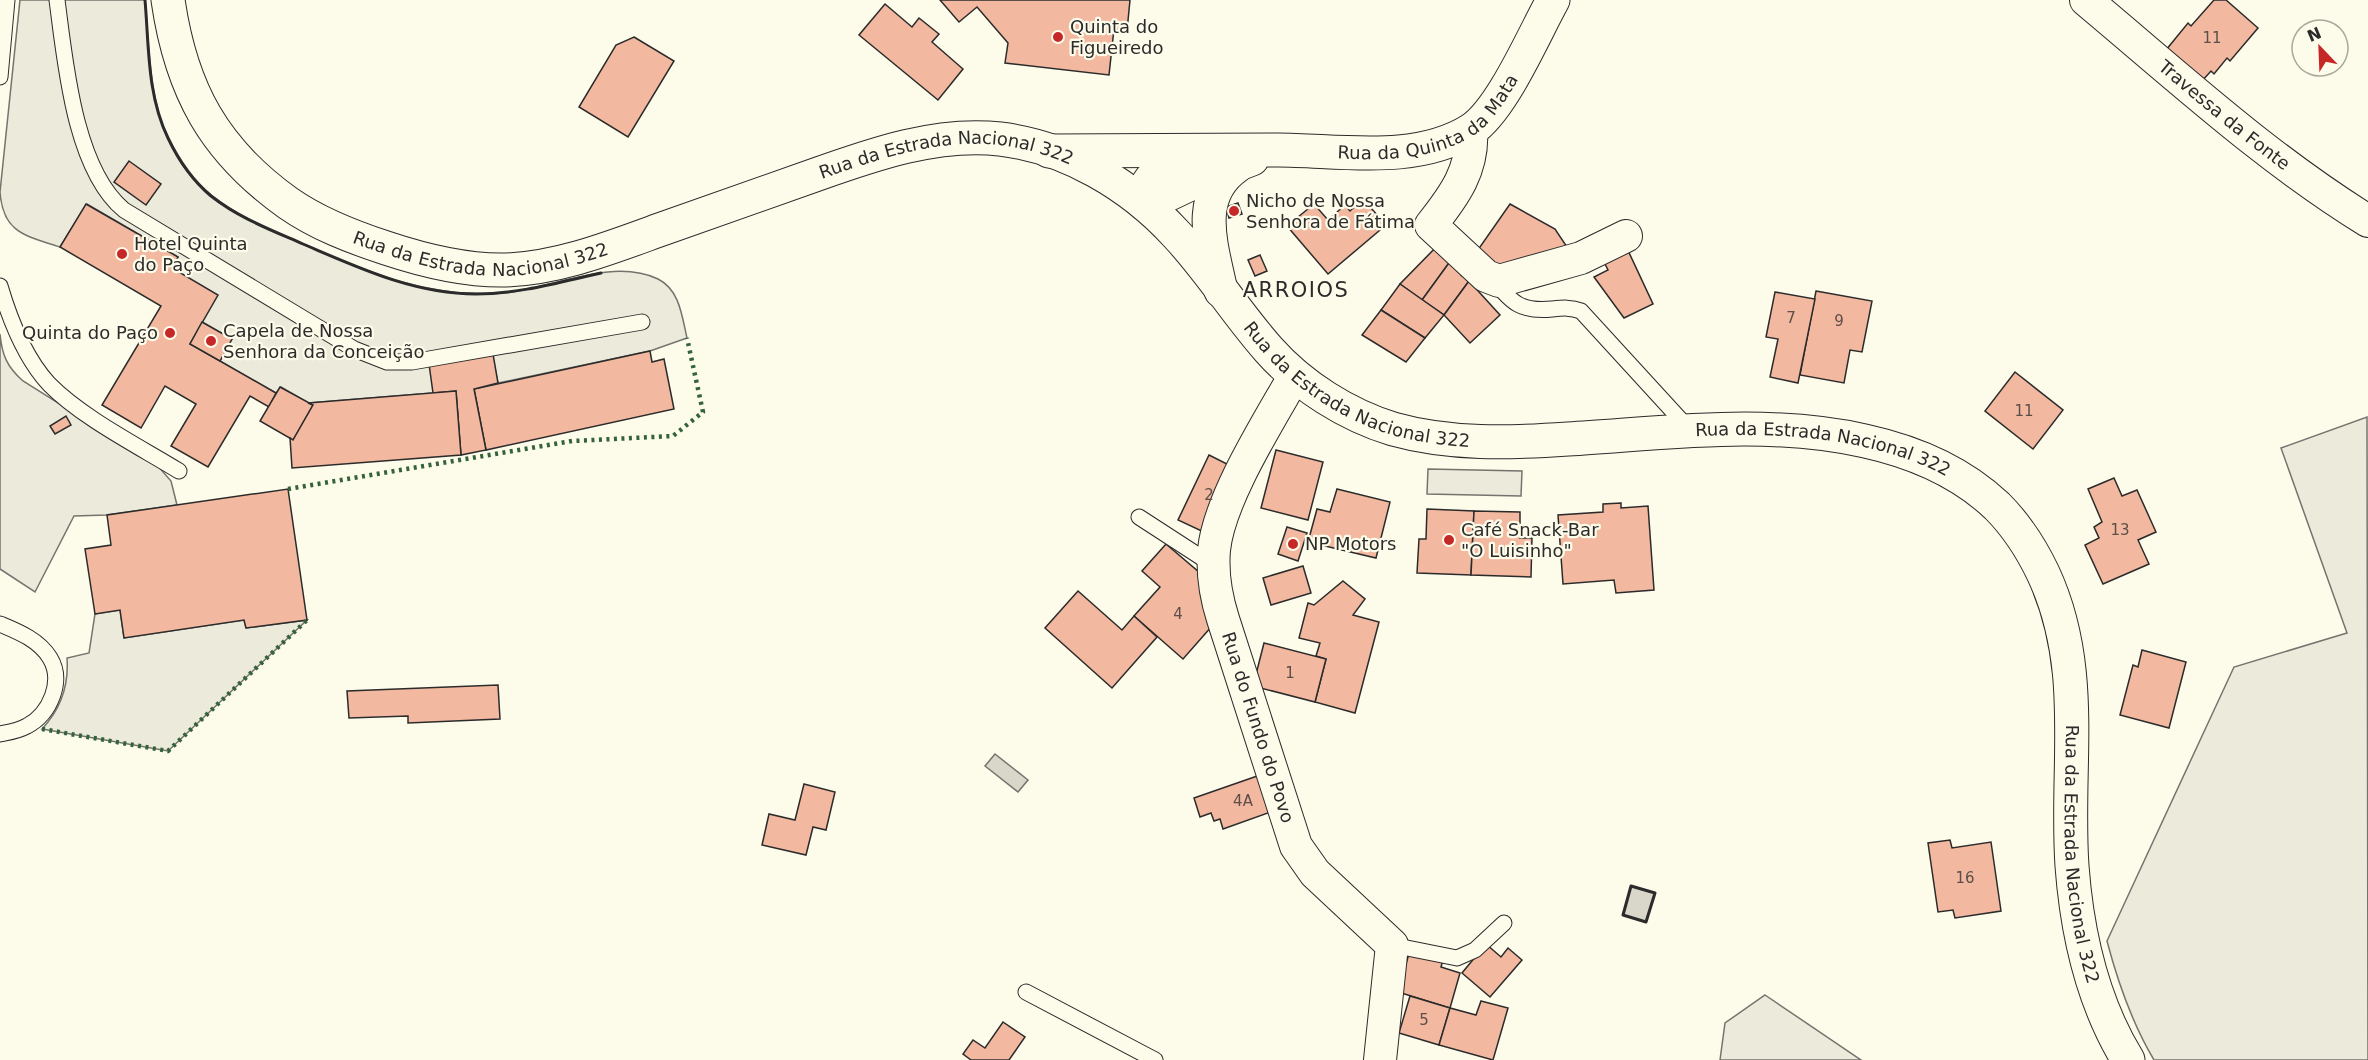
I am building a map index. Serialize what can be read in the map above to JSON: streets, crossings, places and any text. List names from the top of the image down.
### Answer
{
  "streets": {
    "main road": ["Rua da Quinta da Mata", "Rua da Estrada Nacional 322"],
    "street": ["Travessa da Fonte", "Rua do Fundo do Povo"]
  },
  "crossings": [
    ["Rua da Estrada Nacional 322", "Rua do Fundo do Povo"]
  ],
  "districts": ["ARROIOS"],
  "places": [
    "Quinta do Figueiredo",
    "Nicho de Nossa Senhora de Fátima",
    "Hotel Quinta do Paço",
    "Quinta do Paço",
    "Capela de Nossa Senhora da Conceição",
    "Café Snack-Bar \"O Luisinho\"",
    "NP Motors"
  ],
  "house_numbers": [
    "11",
    "7",
    "9",
    "11",
    "2",
    "13",
    "4",
    "1",
    "4A",
    "16",
    "5"
  ],
  "north": "top left"
}
